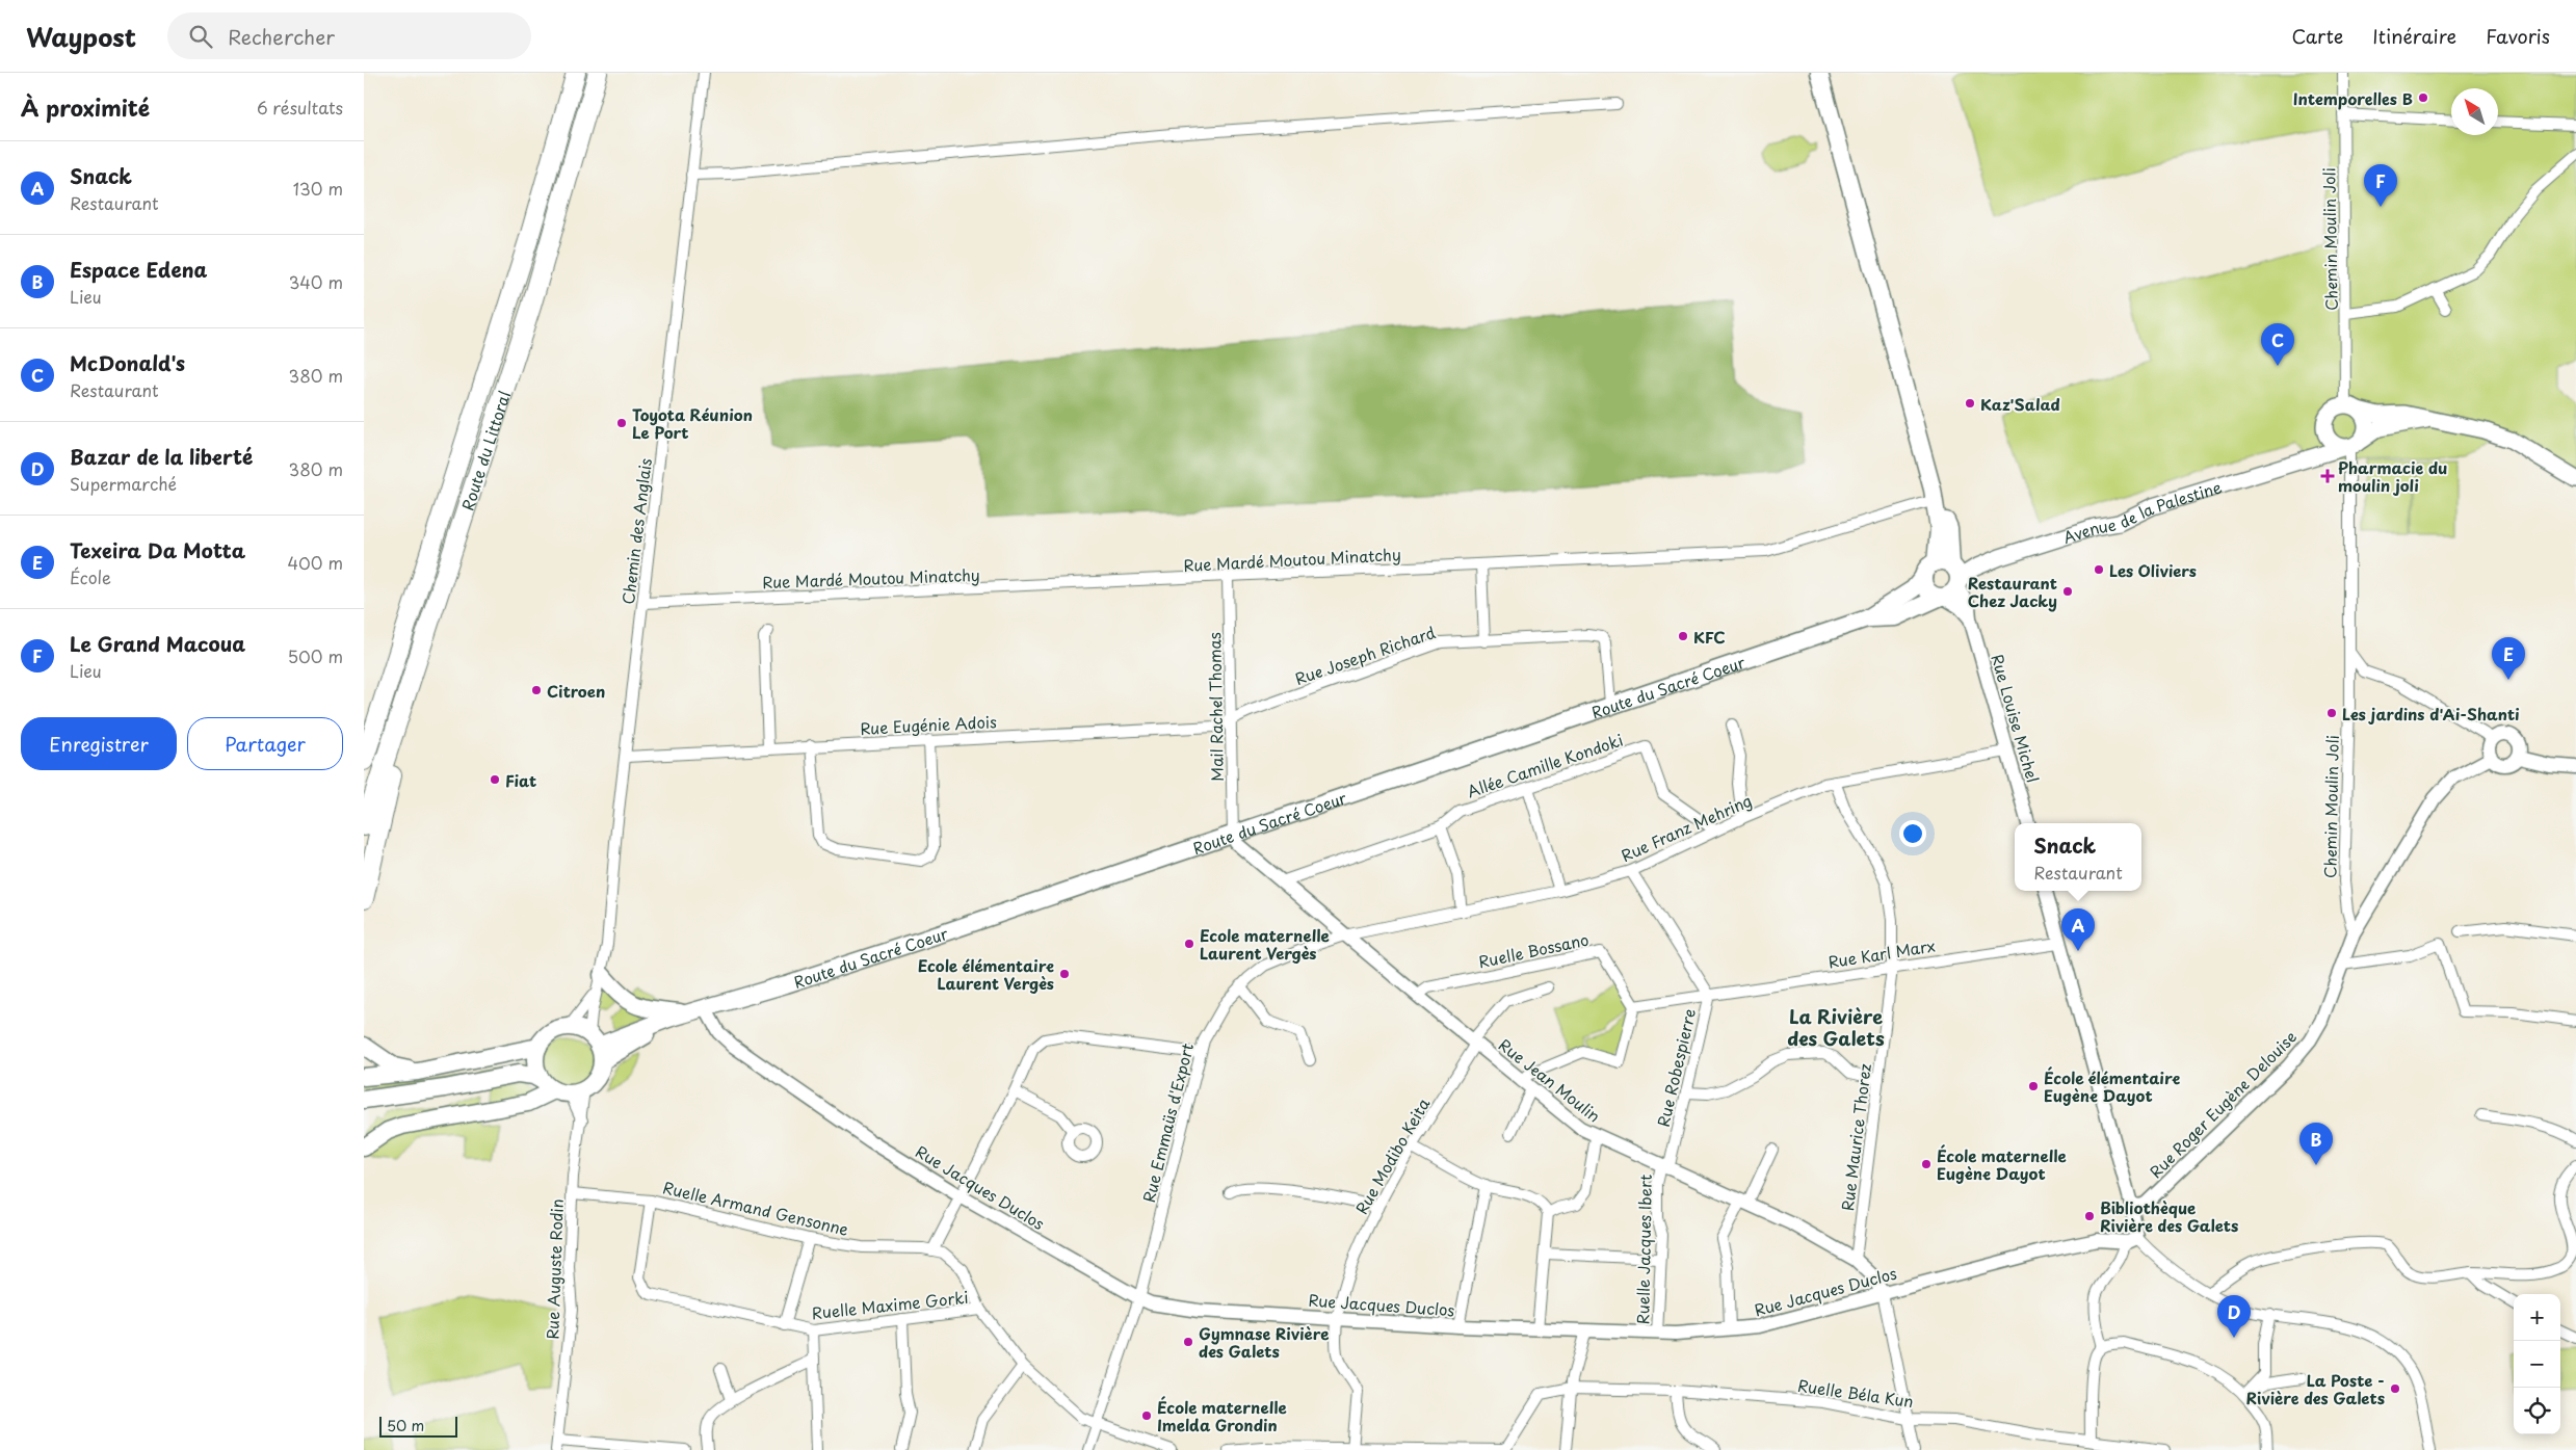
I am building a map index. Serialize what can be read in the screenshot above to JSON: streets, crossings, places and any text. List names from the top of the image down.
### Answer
{
  "streets": {
    "highway": ["Route du Littoral"],
    "main road": ["Avenue de la Palestine", "Route du Sacré Coeur"],
    "street": [
      "Chemin Moulin Joli",
      "Chemin des Anglais",
      "Rue Mardé Moutou Minatchy",
      "Rue Joseph Richard",
      "Mail Rachel Thomas",
      "Rue Louise Michel",
      "Rue Eugénie Adois",
      "Allée Camille Kondoki",
      "Rue Franz Mehring",
      "Ruelle Bossano",
      "Rue Karl Marx",
      "Rue Robespierre",
      "Rue Jean Moulin",
      "Rue Roger Eugène Delouise",
      "Rue Emmaüs d'Export",
      "Rue Maurice Thorez",
      "Rue Modibo Keita",
      "Rue Jacques Duclos",
      "Ruelle Armand Gensonne",
      "Ruelle Jacques Ibert",
      "Rue Auguste Rodin",
      "Ruelle Maxime Gorki",
      "Ruelle Béla Kun"
    ]
  },
  "crossings": [
    ["Chemin Moulin Joli", "Rue Roger Eugène Delouise"],
    ["Avenue de la Palestine", "Route du Sacré Coeur"],
    ["Avenue de la Palestine", "Rue Louise Michel"],
    ["Chemin des Anglais", "Rue Mardé Moutou Minatchy"],
    ["Chemin des Anglais", "Route du Sacré Coeur"],
    ["Chemin des Anglais", "Rue Eugénie Adois"],
    ["Chemin des Anglais", "Rue Auguste Rodin"],
    ["Rue Mardé Moutou Minatchy", "Mail Rachel Thomas"],
    ["Rue Joseph Richard", "Route du Sacré Coeur"],
    ["Rue Joseph Richard", "Mail Rachel Thomas"],
    ["Rue Joseph Richard", "Rue Eugénie Adois"],
    ["Route du Sacré Coeur", "Mail Rachel Thomas"],
    ["Route du Sacré Coeur", "Rue Louise Michel"],
    ["Route du Sacré Coeur", "Rue Jean Moulin"],
    ["Route du Sacré Coeur", "Rue Jacques Duclos"],
    ["Route du Sacré Coeur", "Rue Auguste Rodin"],
    ["Mail Rachel Thomas", "Rue Eugénie Adois"],
    ["Mail Rachel Thomas", "Rue Jean Moulin"],
    ["Rue Louise Michel", "Rue Franz Mehring"],
    ["Allée Camille Kondoki", "Rue Franz Mehring"],
    ["Allée Camille Kondoki", "Rue Jean Moulin"],
    ["Rue Franz Mehring", "Rue Robespierre"],
    ["Rue Franz Mehring", "Rue Jean Moulin"],
    ["Rue Franz Mehring", "Rue Emmaüs d'Export"],
    ["Rue Franz Mehring", "Rue Maurice Thorez"],
    ["Ruelle Bossano", "Rue Karl Marx"],
    ["Ruelle Bossano", "Rue Jean Moulin"],
    ["Rue Karl Marx", "Rue Robespierre"],
    ["Rue Karl Marx", "Rue Maurice Thorez"],
    ["Rue Robespierre", "Rue Jean Moulin"],
    ["Rue Robespierre", "Ruelle Jacques Ibert"],
    ["Rue Jean Moulin", "Rue Emmaüs d'Export"],
    ["Rue Jean Moulin", "Rue Maurice Thorez"],
    ["Rue Jean Moulin", "Rue Modibo Keita"],
    ["Rue Jean Moulin", "Rue Jacques Duclos"],
    ["Rue Jean Moulin", "Ruelle Jacques Ibert"],
    ["Rue Emmaüs d'Export", "Rue Jacques Duclos"],
    ["Rue Modibo Keita", "Rue Jacques Duclos"],
    ["Rue Modibo Keita", "Ruelle Béla Kun"],
    ["Rue Jacques Duclos", "Ruelle Jacques Ibert"],
    ["Ruelle Armand Gensonne", "Rue Auguste Rodin"],
    ["Ruelle Armand Gensonne", "Ruelle Maxime Gorki"]
  ],
  "districts": ["La Rivière des Galets"],
  "places": {
    "other": [
      "Intemporelles B",
      "Kaz'Salad",
      "Toyota Réunion Le Port",
      "Les Oliviers",
      "Restaurant Chez Jacky",
      "KFC",
      "Citroen",
      "Les jardins d'Ai-Shanti",
      "Fiat",
      "Ecole maternelle Laurent Vergès",
      "Ecole élémentaire Laurent Vergès",
      "École élémentaire Eugène Dayot",
      "École maternelle Eugène Dayot",
      "Bibliothèque Rivière des Galets",
      "Gymnase Rivière des Galets",
      "La Poste - Rivière des Galets",
      "École maternelle Imelda Grondin"
    ],
    "health": ["Pharmacie du moulin joli"]
  },
  "scale_bar": "50 m",
  "north": "top left",
  "page": {
    "header": "Waypost",
    "search": "Rechercher",
    "nav": ["Carte", "Itinéraire", "Favoris"],
    "heading": ["À proximité", "6 résultats"],
    "list": [
      {
        "mark": "A",
        "name": "Snack",
        "note": "Restaurant",
        "value": "130 m"
      },
      {
        "mark": "B",
        "name": "Espace Edena",
        "note": "Lieu",
        "value": "340 m"
      },
      {
        "mark": "C",
        "name": "McDonald's",
        "note": "Restaurant",
        "value": "380 m"
      },
      {
        "mark": "D",
        "name": "Bazar de la liberté",
        "note": "Supermarché",
        "value": "380 m"
      },
      {
        "mark": "E",
        "name": "Texeira Da Motta",
        "note": "École",
        "value": "400 m"
      },
      {
        "mark": "F",
        "name": "Le Grand Macoua",
        "note": "Lieu",
        "value": "500 m"
      }
    ],
    "pins": [
      "F",
      "C",
      "E",
      "A",
      "B",
      "D"
    ],
    "buttons": ["Enregistrer", "Partager"],
    "popup": ["Snack", "Restaurant"],
    "map_buttons": ["+", "−"],
    "scale": "50 m"
  }
}
